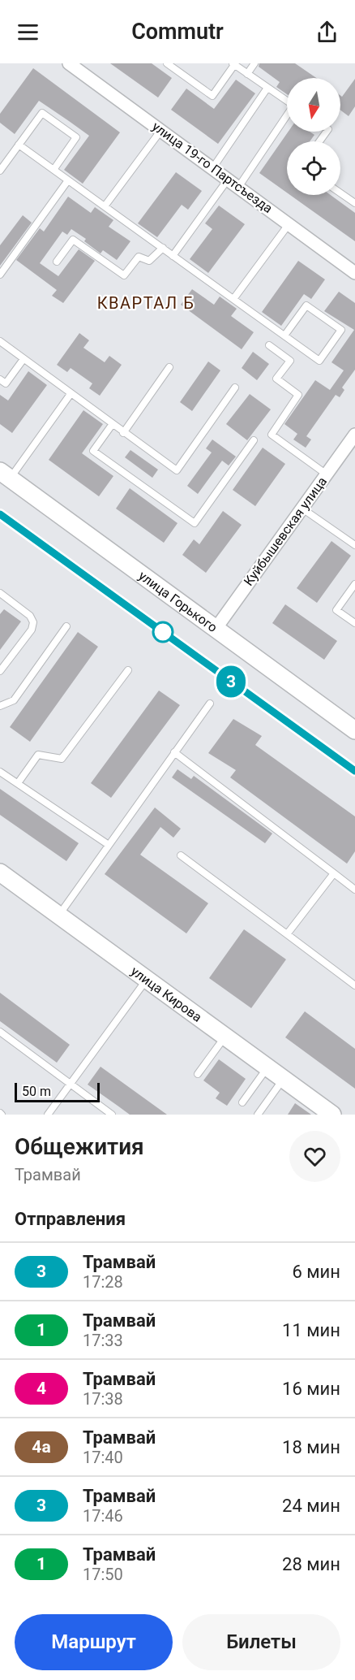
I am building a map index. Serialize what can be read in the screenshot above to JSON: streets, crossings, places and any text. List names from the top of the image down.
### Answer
{
  "streets": {
    "street": [
      "улица 19-го Партсъезда",
      "Куйбышевская улица",
      "улица Горького",
      "улица Кирова"
    ]
  },
  "crossings": [
    ["Куйбышевская улица", "улица Горького"]
  ],
  "districts": ["КВАРТАЛ Б"],
  "lines": ["tram line 3"],
  "scale_bar": "50 m",
  "north": "bottom",
  "page": {
    "header": "Commutr",
    "on_map": "3",
    "scale": "50 m",
    "heading": [
      ["Общежития", "Трамвай"],
      "Отправления"
    ],
    "list": [
      {
        "mark": "3",
        "name": "Трамвай",
        "note": "17:28",
        "value": "6 мин"
      },
      {
        "mark": "1",
        "name": "Трамвай",
        "note": "17:33",
        "value": "11 мин"
      },
      {
        "mark": "4",
        "name": "Трамвай",
        "note": "17:38",
        "value": "16 мин"
      },
      {
        "mark": "4а",
        "name": "Трамвай",
        "note": "17:40",
        "value": "18 мин"
      },
      {
        "mark": "3",
        "name": "Трамвай",
        "note": "17:46",
        "value": "24 мин"
      },
      {
        "mark": "1",
        "name": "Трамвай",
        "note": "17:50",
        "value": "28 мин"
      }
    ],
    "buttons": ["Маршрут", "Билеты"]
  }
}
